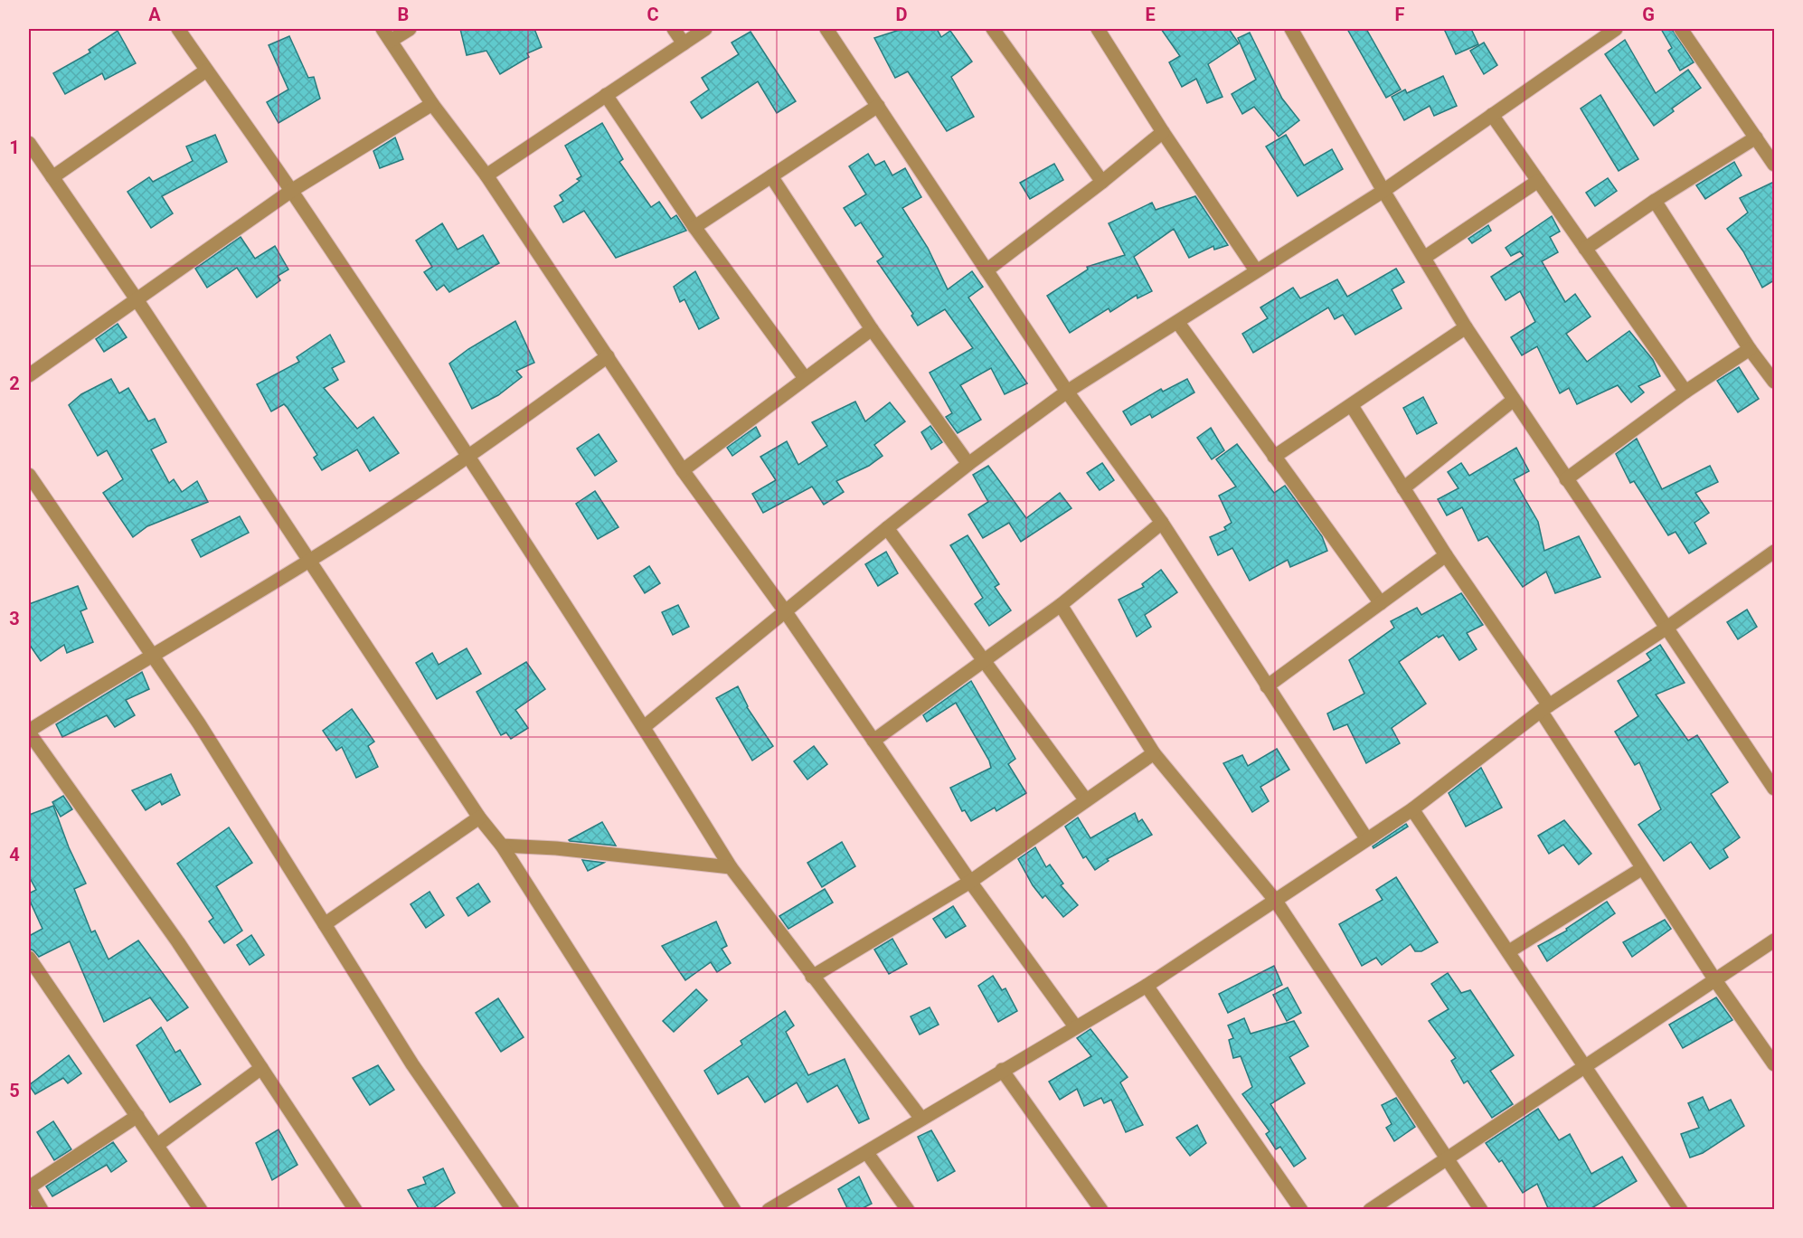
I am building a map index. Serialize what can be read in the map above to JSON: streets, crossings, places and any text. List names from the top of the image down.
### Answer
{
  "grid": {
    "columns": [
      "A",
      "B",
      "C",
      "D",
      "E",
      "F",
      "G"
    ],
    "rows": [
      "1",
      "2",
      "3",
      "4",
      "5"
    ]
  }
}
